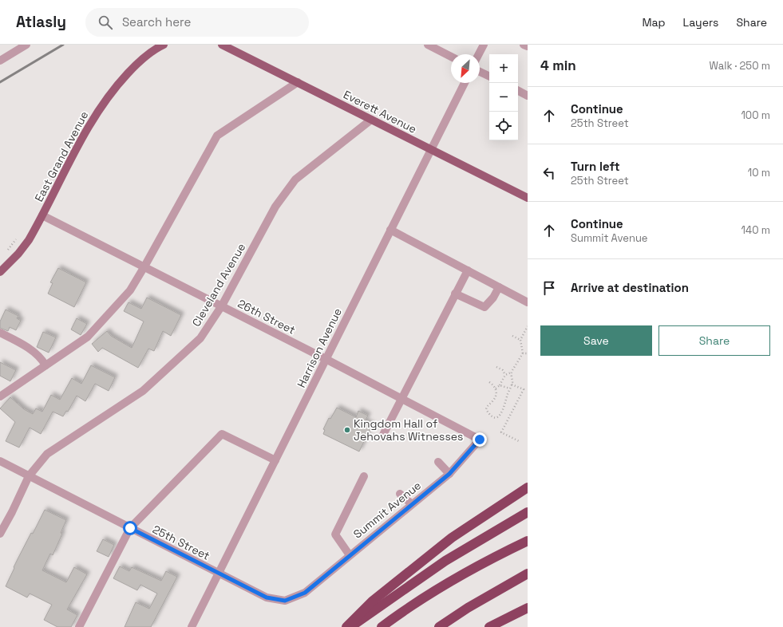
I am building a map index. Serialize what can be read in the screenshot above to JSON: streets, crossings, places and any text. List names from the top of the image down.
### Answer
{
  "streets": {
    "main road": ["Everett Avenue", "East Grand Avenue"],
    "street": [
      "Cleveland Avenue",
      "26th Street",
      "Harrison Avenue",
      "Summit Avenue",
      "25th Street"
    ]
  },
  "crossings": [
    ["Everett Avenue", "Cleveland Avenue"],
    ["Everett Avenue", "Harrison Avenue"],
    ["East Grand Avenue", "26th Street"],
    ["Cleveland Avenue", "26th Street"],
    ["Cleveland Avenue", "25th Street"],
    ["26th Street", "Harrison Avenue"],
    ["26th Street", "Summit Avenue"],
    ["Harrison Avenue", "25th Street"],
    ["Summit Avenue", "25th Street"]
  ],
  "places": ["Kingdom Hall of Jehovahs Witnesses"],
  "north": "bottom left",
  "page": {
    "header": "Atlasly",
    "search": "Search here",
    "nav": ["Map", "Layers", "Share"],
    "heading": ["4 min", "Walk · 250 m"],
    "map_buttons": ["+", "−"],
    "list": [
      ["Continue", "25th Street", "100 m"],
      ["Turn left", "25th Street", "10 m"],
      ["Continue", "Summit Avenue", "140 m"],
      "Arrive at destination"
    ],
    "buttons": ["Save", "Share"]
  }
}
